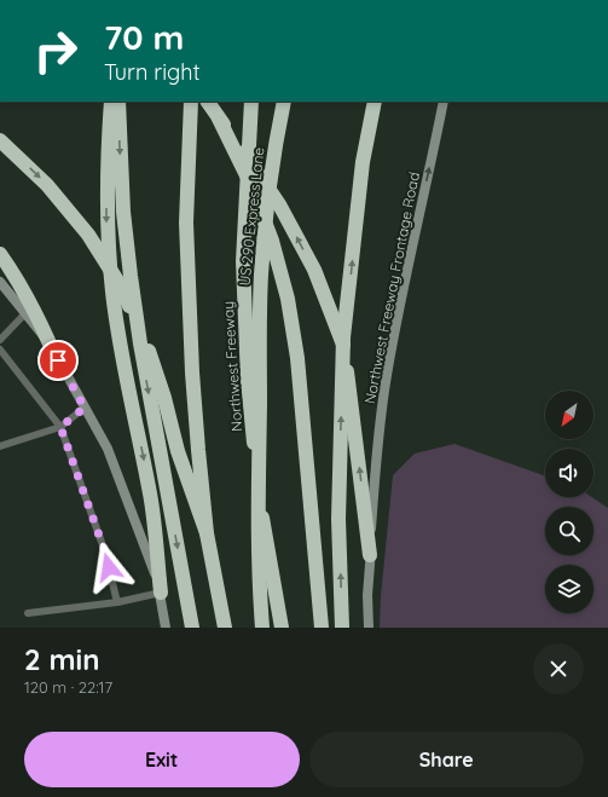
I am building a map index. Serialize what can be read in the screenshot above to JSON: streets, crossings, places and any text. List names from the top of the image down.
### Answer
{
  "streets": {
    "highway": ["US 290 Express Lane", "Northwest Freeway"],
    "main road": ["Northwest Freeway Frontage Road"]
  },
  "one_way": ["Northwest Freeway Frontage Road"],
  "north": "bottom left",
  "page": {
    "turn": ["70 m", "Turn right"],
    "heading": ["2 min", "120 m · 22:17"],
    "buttons": ["Exit", "Share"]
  }
}
